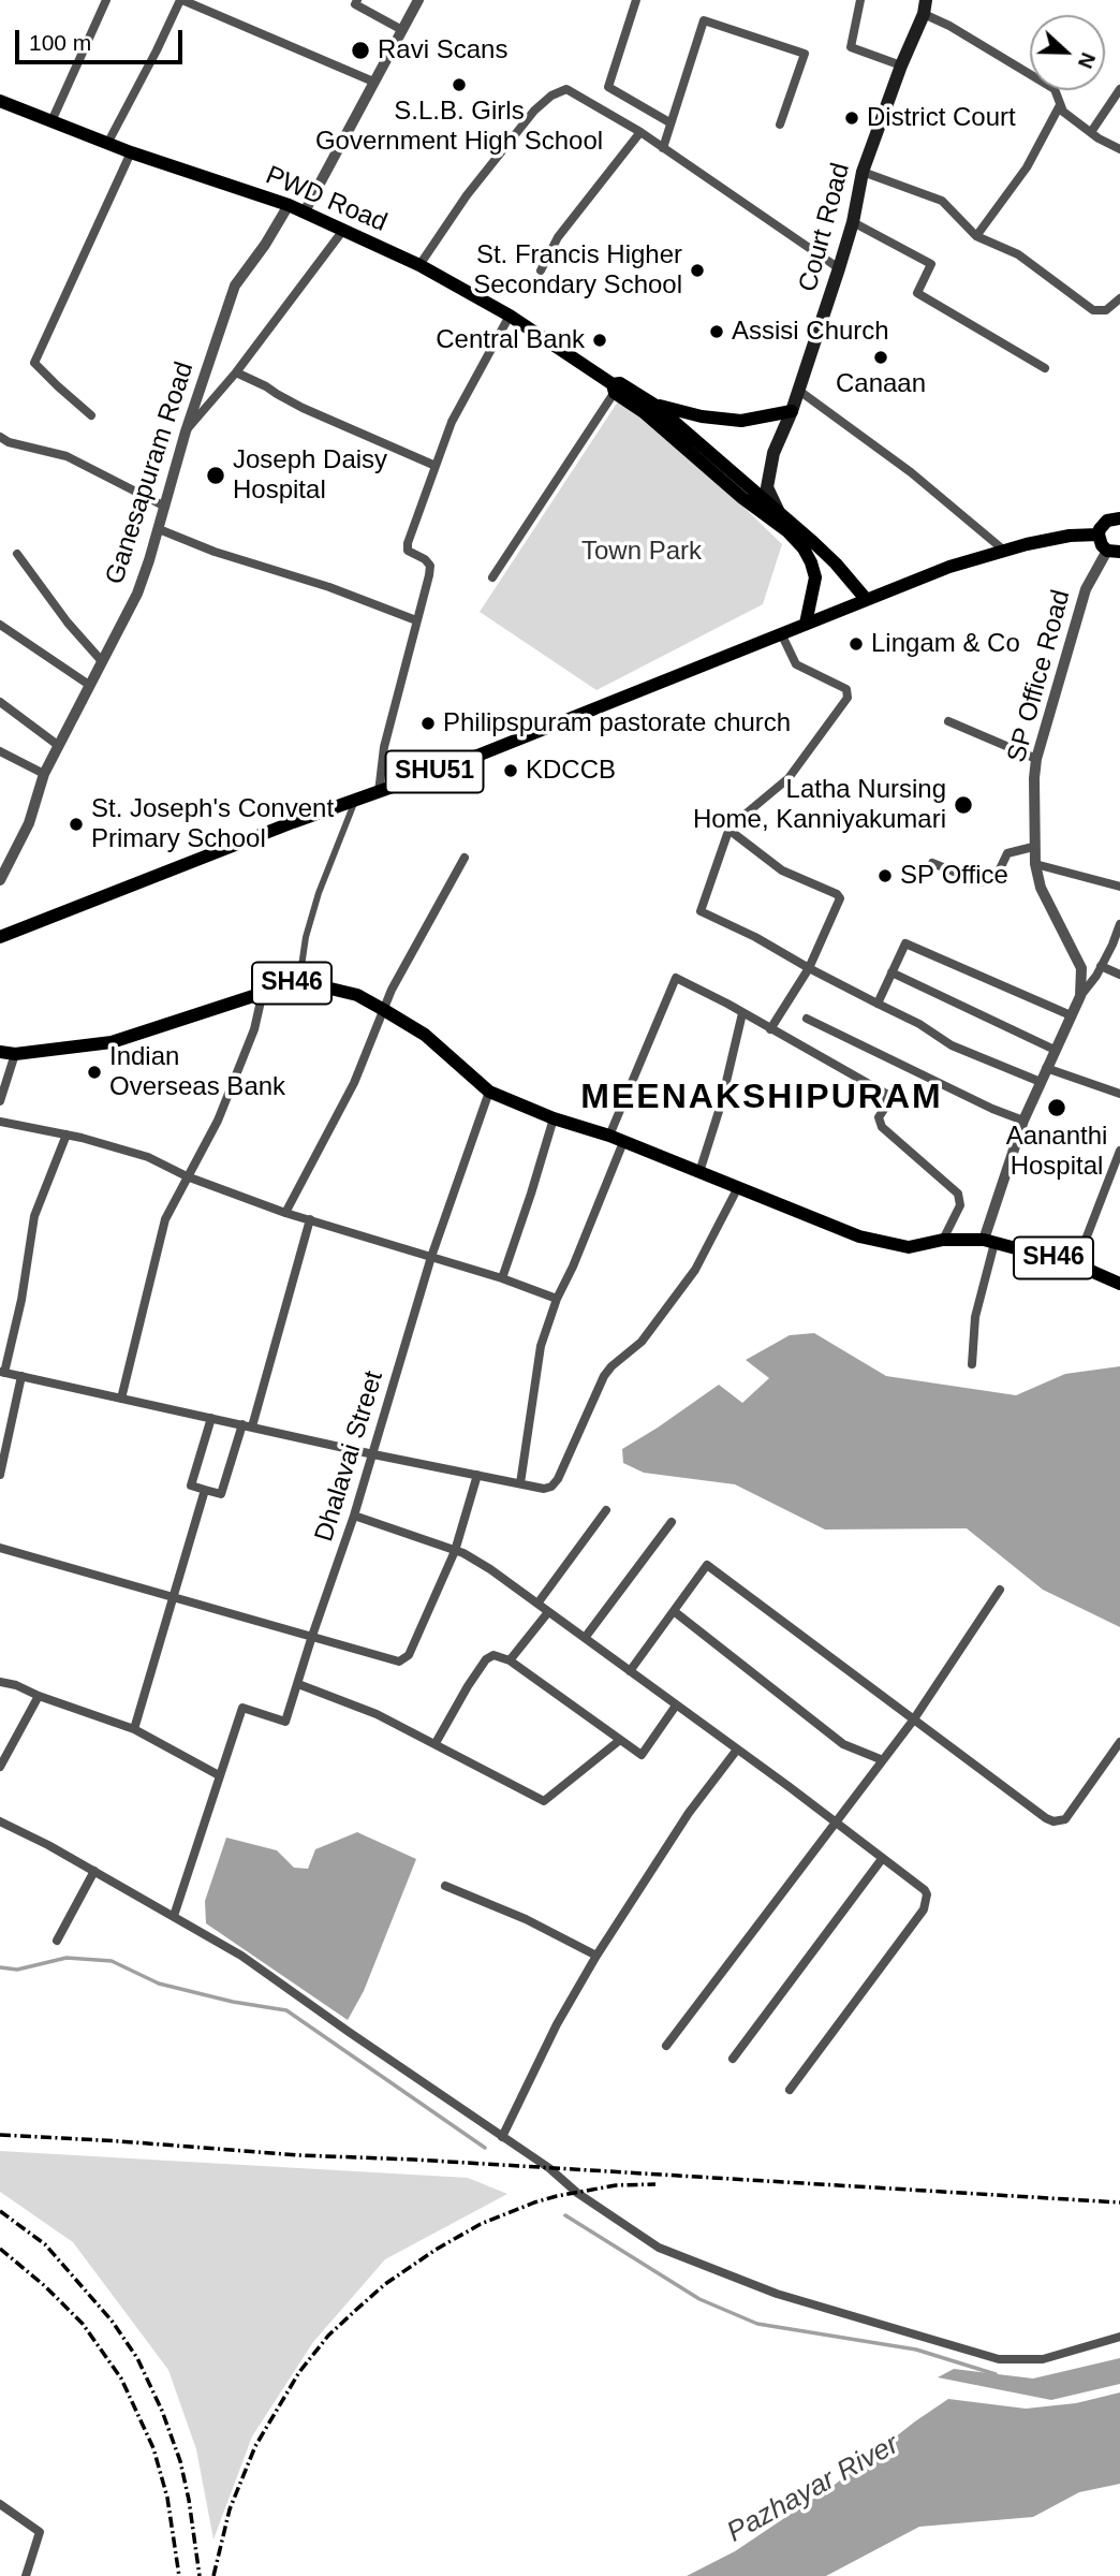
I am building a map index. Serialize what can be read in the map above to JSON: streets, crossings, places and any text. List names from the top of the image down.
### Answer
{
  "streets": {
    "main road": [
      "PWD Road",
      "Court Road",
      "SHU51",
      "SH46"
    ],
    "street": ["Ganesapuram Road", "SP Office Road", "Dhalavai Street"]
  },
  "crossings": [
    ["PWD Road", "Court Road"],
    ["PWD Road", "Ganesapuram Road"],
    ["PWD Road", "SHU51"],
    ["SH46", "Dhalavai Street"]
  ],
  "districts": ["MEENAKSHIPURAM"],
  "water": ["Pazhayar River"],
  "parks": ["Town Park"],
  "places": [
    "Ravi Scans",
    "S.L.B. Girls Government High School",
    "District Court",
    "St. Francis Higher Secondary School",
    "Assisi Church",
    "Central Bank",
    "Canaan",
    "Joseph Daisy Hospital",
    "Lingam & Co",
    "Philipspuram pastorate church",
    "KDCCB",
    "Latha Nursing Home, Kanniyakumari",
    "St. Joseph's Convent Primary School",
    "SP Office",
    "Indian Overseas Bank",
    "Aananthi Hospital"
  ],
  "scale_bar": "100 m",
  "north": "right"
}
